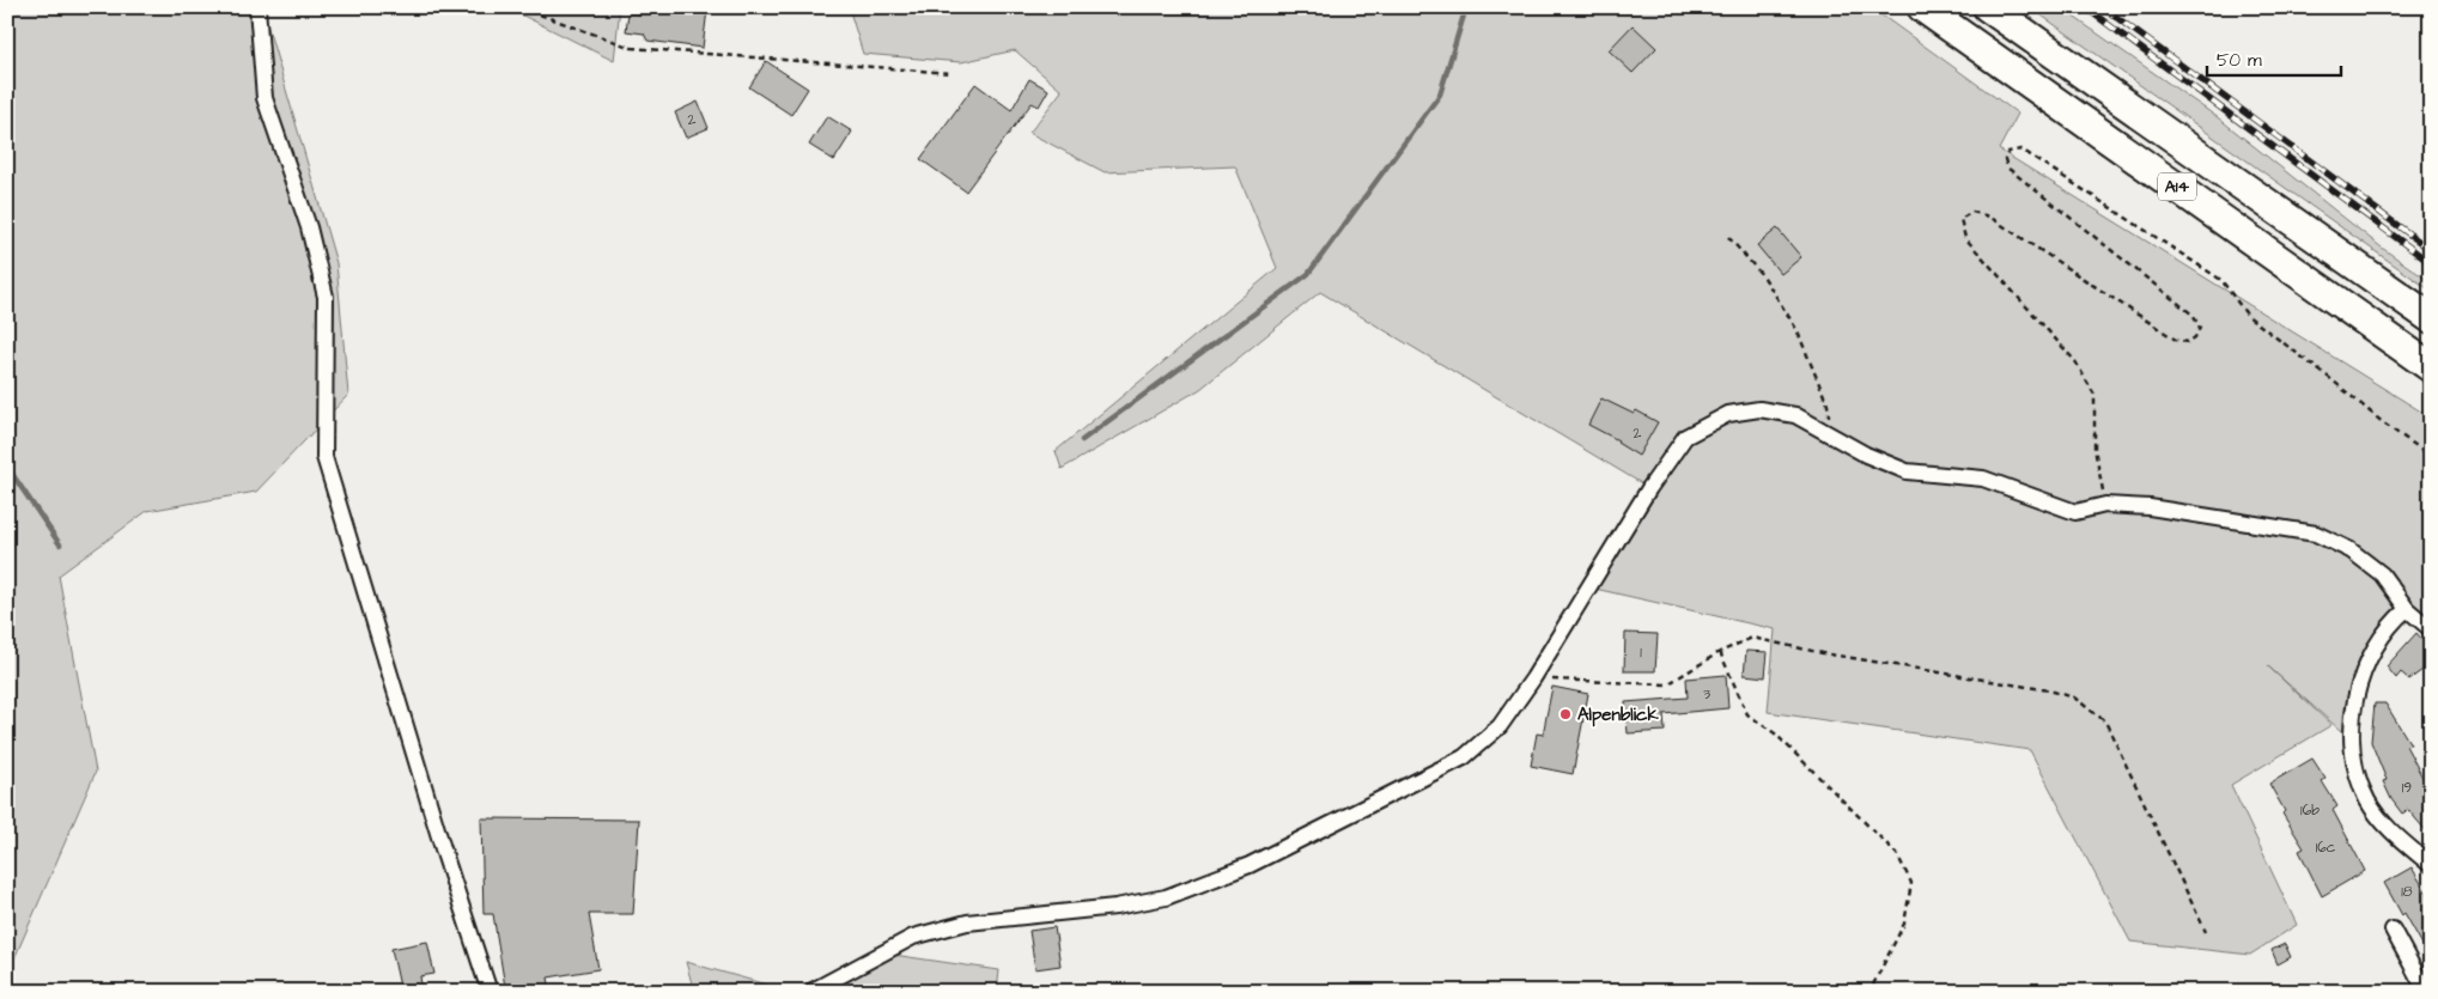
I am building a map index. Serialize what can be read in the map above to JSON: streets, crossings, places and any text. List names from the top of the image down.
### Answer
{
  "streets": {
    "highway": ["A14"]
  },
  "places": ["Alpenblick"],
  "house_numbers": [
    "2",
    "2",
    "1",
    "3",
    "19",
    "16b",
    "16c",
    "18"
  ],
  "scale_bar": "50 m"
}
